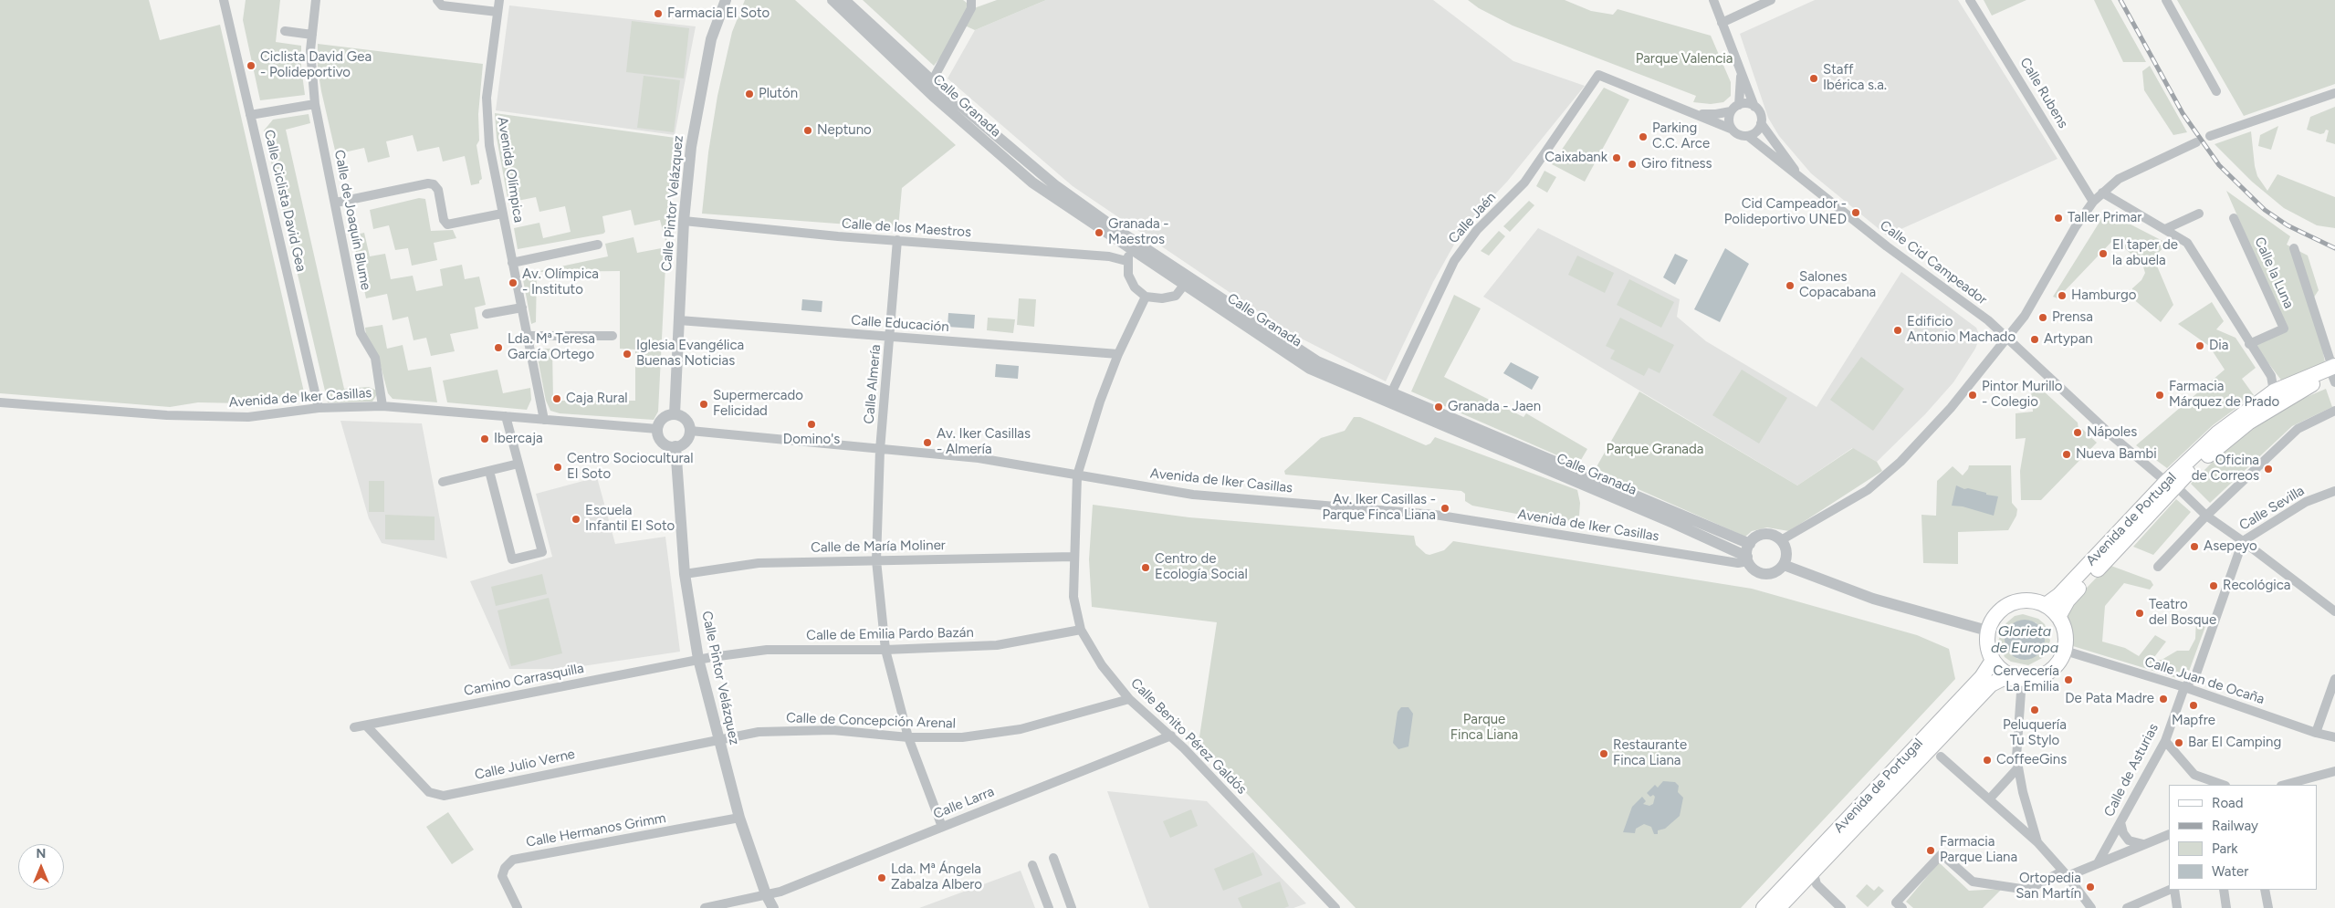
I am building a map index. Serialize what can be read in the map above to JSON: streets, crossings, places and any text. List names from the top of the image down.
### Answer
{
  "streets": {
    "main road": ["Avenida de Portugal"],
    "street": [
      "Calle Rubens",
      "Calle Granada",
      "Avenida Olímpica",
      "Calle Ciclista David Gea",
      "Calle Pintor Velázquez",
      "Calle Jaén",
      "Calle de Joaquín Blume",
      "Calle de los Maestros",
      "Calle Cid Campeador",
      "Calle la Luna",
      "Calle Educación",
      "Calle Almería",
      "Avenida de Iker Casillas",
      "Calle Sevilla",
      "Calle de María Moliner",
      "Calle de Emilia Pardo Bazán",
      "Camino Carrasquilla",
      "Calle Juan de Ocaña",
      "Calle de Concepción Arenal",
      "Calle Benito Pérez Galdós",
      "Calle Julio Verne",
      "Calle de Asturias",
      "Calle Larra",
      "Calle Hermanos Grimm"
    ]
  },
  "crossings": [
    ["Calle Granada", "Calle Jaén"],
    ["Calle Granada", "Avenida de Iker Casillas"],
    ["Avenida Olímpica", "Avenida de Iker Casillas"],
    ["Calle Ciclista David Gea", "Avenida de Iker Casillas"],
    ["Calle Pintor Velázquez", "Calle de los Maestros"],
    ["Calle Pintor Velázquez", "Calle Educación"],
    ["Calle Pintor Velázquez", "Avenida de Iker Casillas"],
    ["Calle Pintor Velázquez", "Calle de María Moliner"],
    ["Calle Pintor Velázquez", "Calle de Emilia Pardo Bazán"],
    ["Calle Pintor Velázquez", "Camino Carrasquilla"],
    ["Calle Pintor Velázquez", "Calle de Concepción Arenal"],
    ["Calle Pintor Velázquez", "Calle Julio Verne"],
    ["Calle Pintor Velázquez", "Calle Larra"],
    ["Calle Pintor Velázquez", "Calle Hermanos Grimm"],
    ["Calle de Joaquín Blume", "Avenida de Iker Casillas"],
    ["Calle de los Maestros", "Calle Almería"],
    ["Calle Cid Campeador", "Calle Sevilla"],
    ["Calle Cid Campeador", "Avenida de Portugal"],
    ["Calle Educación", "Calle Almería"],
    ["Calle Educación", "Calle Benito Pérez Galdós"],
    ["Calle Almería", "Avenida de Iker Casillas"],
    ["Calle Almería", "Calle de María Moliner"],
    ["Calle Almería", "Calle de Emilia Pardo Bazán"],
    ["Calle Almería", "Calle de Concepción Arenal"],
    ["Calle Almería", "Calle Larra"],
    ["Avenida de Iker Casillas", "Calle Benito Pérez Galdós"],
    ["Calle Sevilla", "Calle Juan de Ocaña"],
    ["Calle Sevilla", "Calle de Asturias"],
    ["Avenida de Portugal", "Calle Juan de Ocaña"],
    ["Calle de María Moliner", "Calle Benito Pérez Galdós"],
    ["Calle de Emilia Pardo Bazán", "Camino Carrasquilla"],
    ["Calle de Emilia Pardo Bazán", "Calle Benito Pérez Galdós"],
    ["Camino Carrasquilla", "Calle Julio Verne"],
    ["Calle Juan de Ocaña", "Calle de Asturias"],
    ["Calle de Concepción Arenal", "Calle Benito Pérez Galdós"],
    ["Calle de Concepción Arenal", "Calle Julio Verne"],
    ["Calle Benito Pérez Galdós", "Calle Larra"]
  ],
  "water": ["Glorieta de Europa"],
  "parks": ["Parque Valencia", "Parque Granada", "Parque Finca Liana"],
  "places": [
    "Farmacia El Soto",
    "Ciclista David Gea - Polideportivo",
    "Staff Ibérica s.a.",
    "Plutón",
    "Neptuno",
    "Parking C.C. Arce",
    "Caixabank",
    "Giro fitness",
    "Cid Campeador - Polideportivo UNED",
    "Taller Primar",
    "Granada - Maestros",
    "El taper de la abuela",
    "Av. Olímpica - Instituto",
    "Salones Copacabana",
    "Hamburgo",
    "Prensa",
    "Edificio Antonio Machado",
    "Artypan",
    "Dia",
    "Lda. Mª Teresa García Ortego",
    "Iglesia Evangélica Buenas Noticias",
    "Pintor Murillo - Colegio",
    "Farmacia Márquez de Prado",
    "Caja Rural",
    "Supermercado Felicidad",
    "Granada - Jaen",
    "Domino's",
    "Nápoles",
    "Ibercaja",
    "Av. Iker Casillas - Almería",
    "Nueva Bambi",
    "Centro Sociocultural El Soto",
    "Oficina de Correos",
    "Av. Iker Casillas - Parque Finca Liana",
    "Escuela Infantil El Soto",
    "Asepeyo",
    "Centro de Ecología Social",
    "Recológica",
    "Teatro del Bosque",
    "Cervecería La Emilia",
    "De Pata Madre",
    "Mapfre",
    "Peluquería Tu Stylo",
    "Bar El Camping",
    "Restaurante Finca Liana",
    "CoffeeGins",
    "Farmacia Parque Liana",
    "Lda. Mª Ángela Zabalza Albero",
    "Ortopedia San Martín"
  ],
  "legend": [
    "Road",
    "Railway",
    "Park",
    "Water"
  ],
  "north": "top"
}
